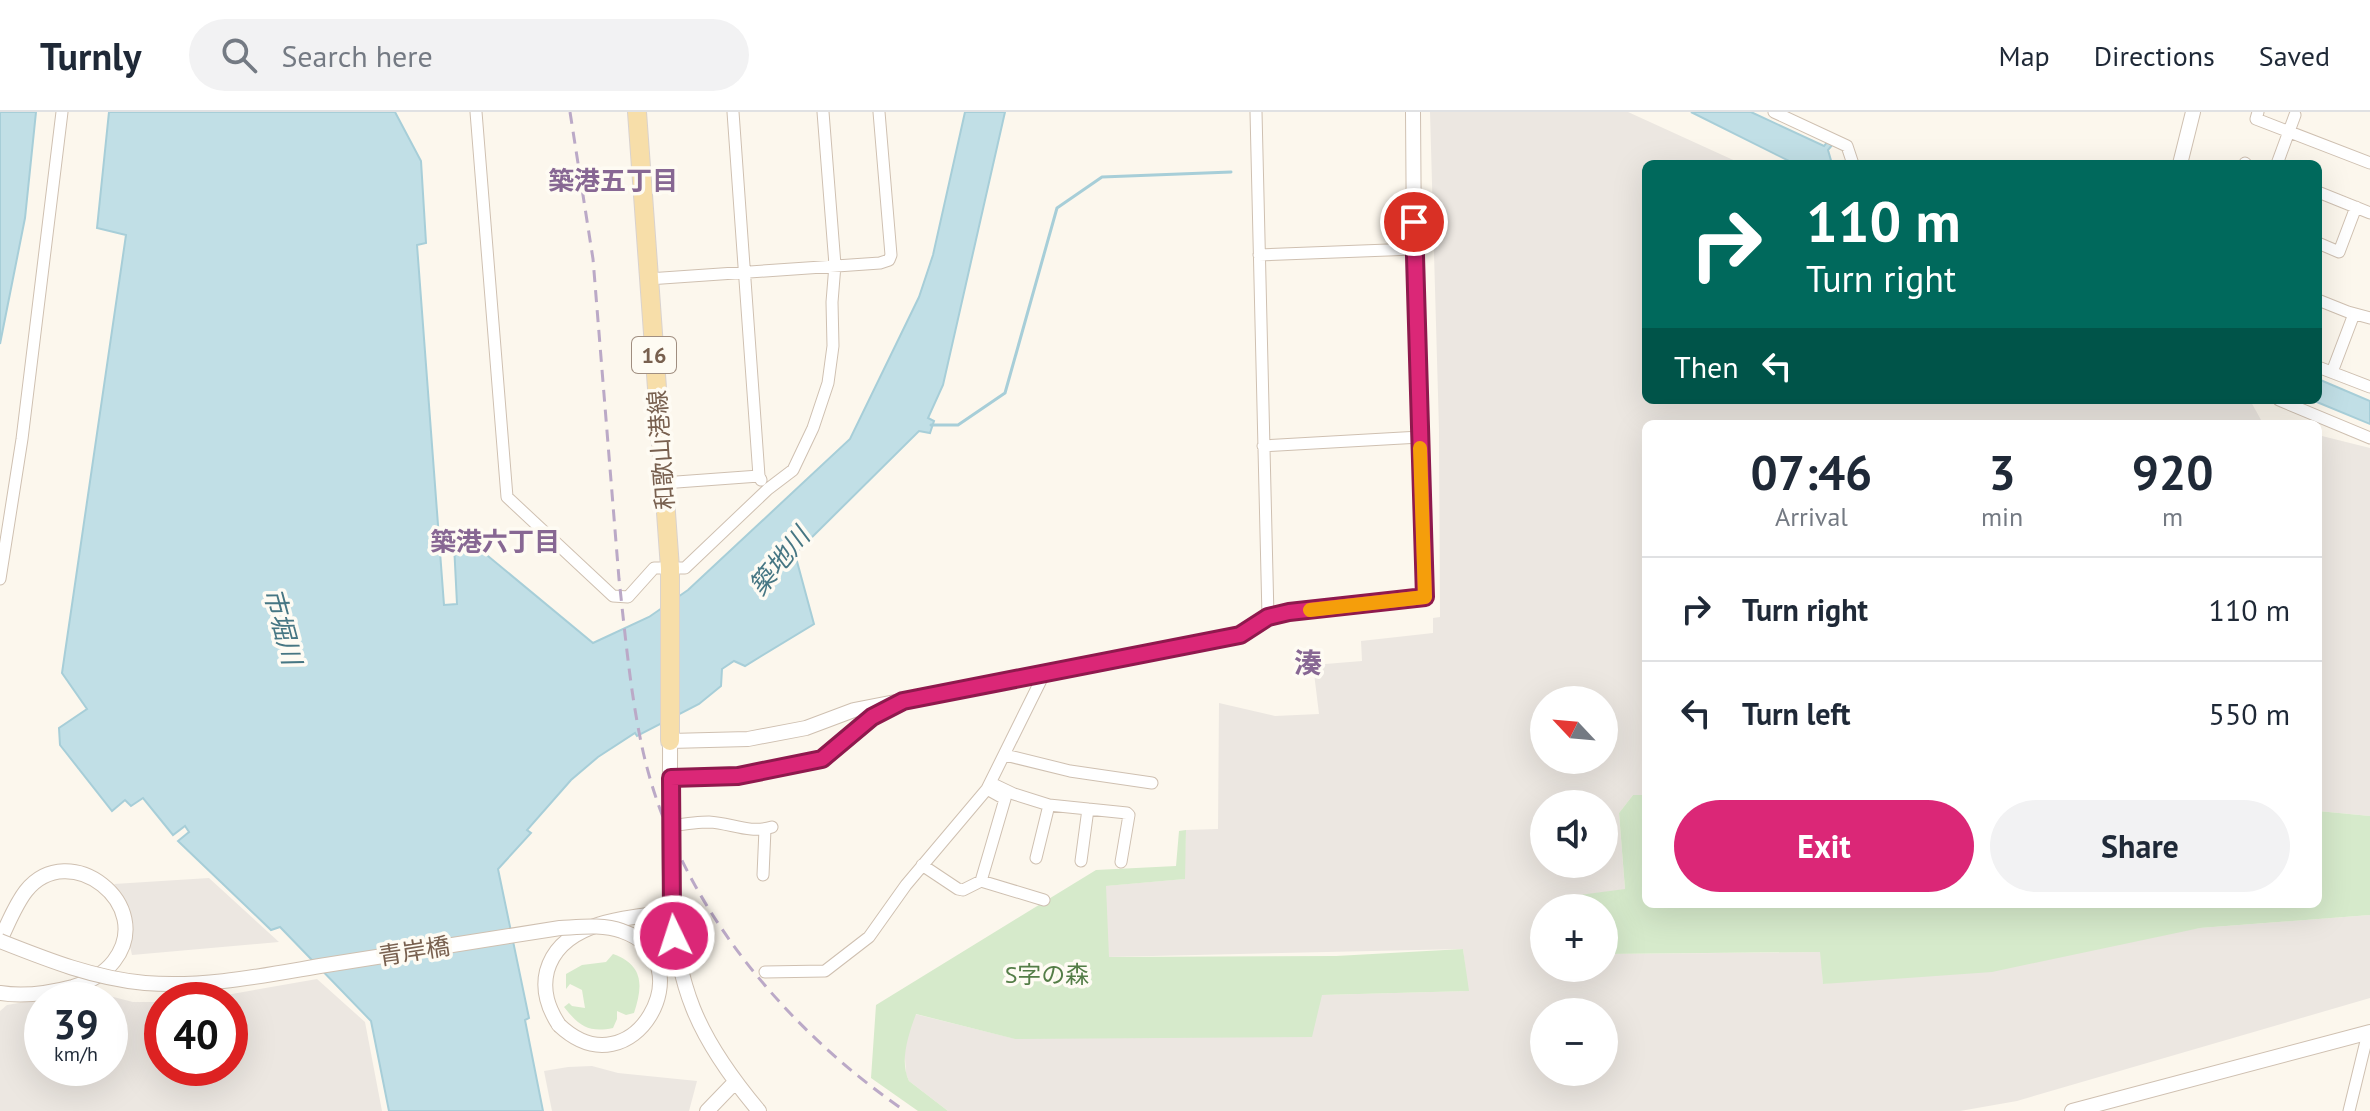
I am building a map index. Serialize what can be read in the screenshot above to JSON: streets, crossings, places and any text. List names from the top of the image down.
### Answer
{
  "streets": {
    "main road": ["16", "和歌山港線"],
    "street": ["青岸橋"]
  },
  "districts": ["築港五丁目", "築港六丁目", "湊"],
  "water": ["築地川", "市堀川"],
  "parks": ["S字の森"],
  "north": "top left",
  "page": {
    "header": "Turnly",
    "search": "Search here",
    "nav": ["Map", "Directions", "Saved"],
    "turn": ["110 m", "Turn right"],
    "then": "Then",
    "eta": [
      "07:46",
      "Arrival",
      "3",
      "min",
      "920",
      "m"
    ],
    "list": [
      {
        "name": "Turn right",
        "value": "110 m"
      },
      {
        "name": "Turn left",
        "value": "550 m"
      }
    ],
    "map_buttons": ["+", "−"],
    "buttons": ["Exit", "Share"],
    "speed": "39 km/h",
    "limit": "40"
  }
}
